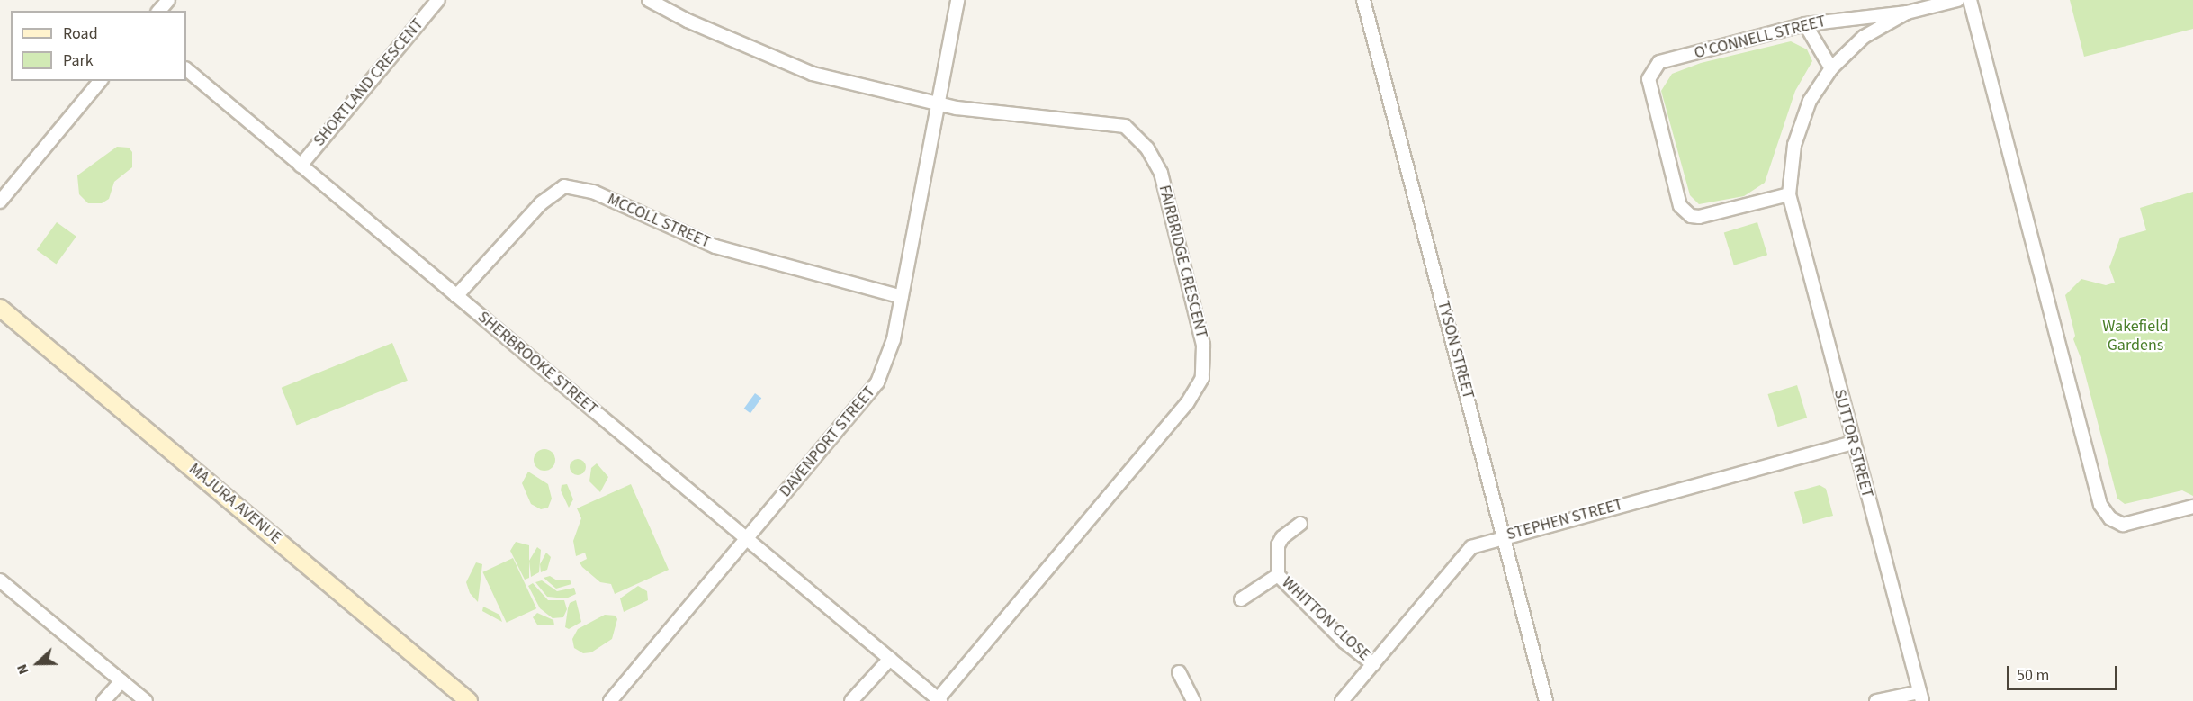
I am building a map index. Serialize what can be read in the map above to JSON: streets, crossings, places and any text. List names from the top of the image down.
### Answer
{
  "streets": {
    "main road": ["MAJURA AVENUE"],
    "street": [
      "O'CONNELL STREET",
      "SHORTLAND CRESCENT",
      "MCCOLL STREET",
      "FAIRBRIDGE CRESCENT",
      "TYSON STREET",
      "SHERBROOKE STREET",
      "DAVENPORT STREET",
      "SUTTOR STREET",
      "STEPHEN STREET",
      "WHITTON CLOSE"
    ]
  },
  "crossings": [
    ["O'CONNELL STREET", "SUTTOR STREET"],
    ["SHORTLAND CRESCENT", "SHERBROOKE STREET"],
    ["MCCOLL STREET", "SHERBROOKE STREET"],
    ["MCCOLL STREET", "DAVENPORT STREET"],
    ["FAIRBRIDGE CRESCENT", "SHERBROOKE STREET"],
    ["FAIRBRIDGE CRESCENT", "DAVENPORT STREET"],
    ["TYSON STREET", "STEPHEN STREET"],
    ["SHERBROOKE STREET", "DAVENPORT STREET"],
    ["SUTTOR STREET", "STEPHEN STREET"],
    ["STEPHEN STREET", "WHITTON CLOSE"]
  ],
  "parks": ["Wakefield Gardens"],
  "legend": ["Road", "Park"],
  "scale_bar": "50 m",
  "north": "left"
}
